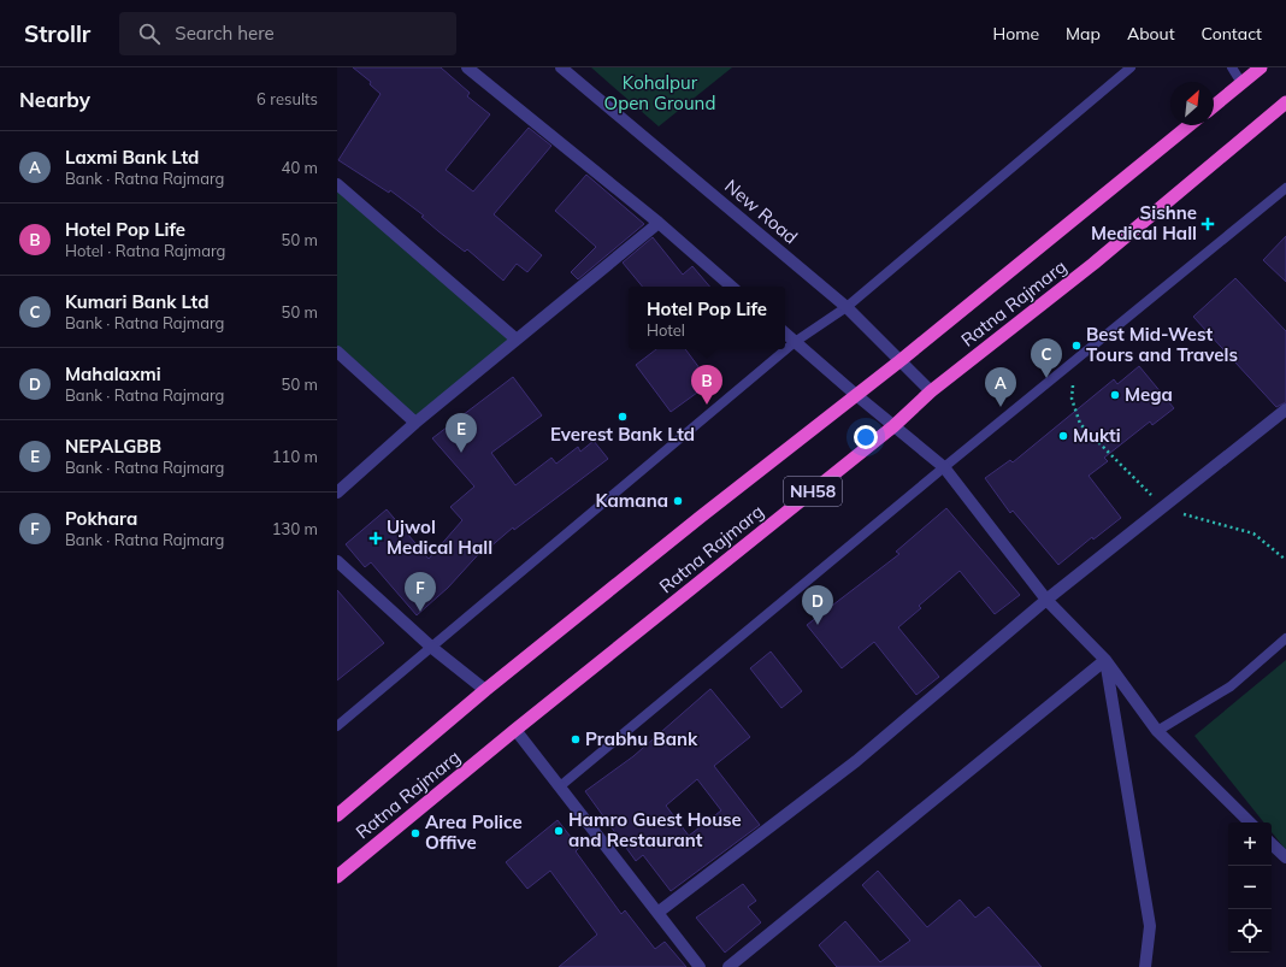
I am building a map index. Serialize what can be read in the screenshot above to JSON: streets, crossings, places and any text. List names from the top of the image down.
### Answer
{
  "streets": {
    "highway": ["Ratna Rajmarg", "NH58"],
    "street": ["New Road"]
  },
  "crossings": [
    ["New Road", "Ratna Rajmarg"]
  ],
  "parks": ["Kohalpur Open Ground"],
  "places": {
    "health": ["Sishne Medical Hall", "Ujwol Medical Hall"],
    "other": [
      "Best Mid-West Tours and Travels",
      "Mega",
      "Everest Bank Ltd",
      "Mukti",
      "Kamana",
      "Prabhu Bank",
      "Hamro Guest House and Restaurant",
      "Area Police Offive"
    ]
  },
  "north": "top right",
  "page": {
    "header": "Strollr",
    "search": "Search here",
    "nav": [
      "Home",
      "Map",
      "About",
      "Contact"
    ],
    "heading": ["Nearby", "6 results"],
    "list": [
      {
        "mark": "A",
        "name": "Laxmi Bank Ltd",
        "note": "Bank · Ratna Rajmarg",
        "value": "40 m"
      },
      {
        "mark": "B",
        "name": "Hotel Pop Life",
        "note": "Hotel · Ratna Rajmarg",
        "value": "50 m"
      },
      {
        "mark": "C",
        "name": "Kumari Bank Ltd",
        "note": "Bank · Ratna Rajmarg",
        "value": "50 m"
      },
      {
        "mark": "D",
        "name": "Mahalaxmi",
        "note": "Bank · Ratna Rajmarg",
        "value": "50 m"
      },
      {
        "mark": "E",
        "name": "NEPALGBB",
        "note": "Bank · Ratna Rajmarg",
        "value": "110 m"
      },
      {
        "mark": "F",
        "name": "Pokhara",
        "note": "Bank · Ratna Rajmarg",
        "value": "130 m"
      }
    ],
    "popup": ["Hotel Pop Life", "Hotel"],
    "pins": [
      "C",
      "B",
      "A",
      "E",
      "F",
      "D"
    ],
    "map_buttons": ["+", "−"]
  }
}
